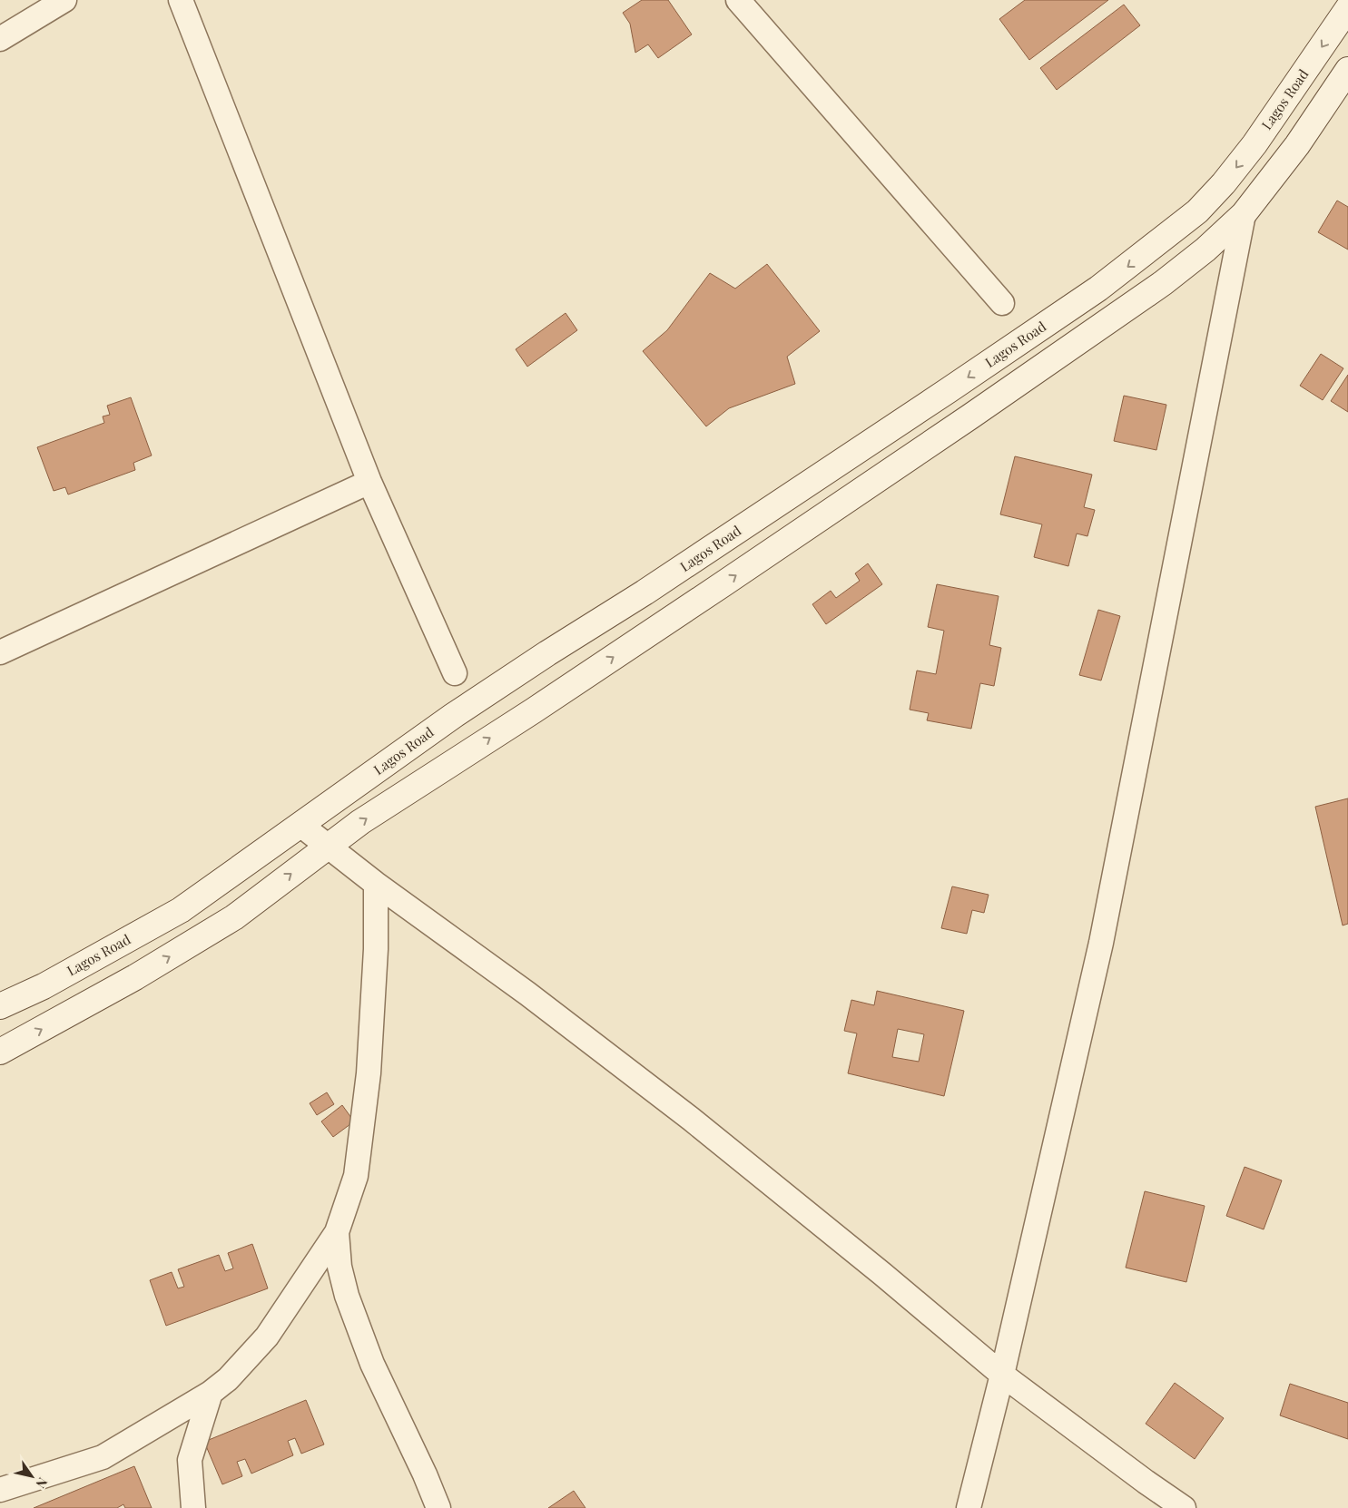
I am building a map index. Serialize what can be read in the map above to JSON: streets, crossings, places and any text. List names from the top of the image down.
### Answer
{
  "streets": {
    "main road": ["Lagos Road"]
  },
  "north": "bottom right"
}
